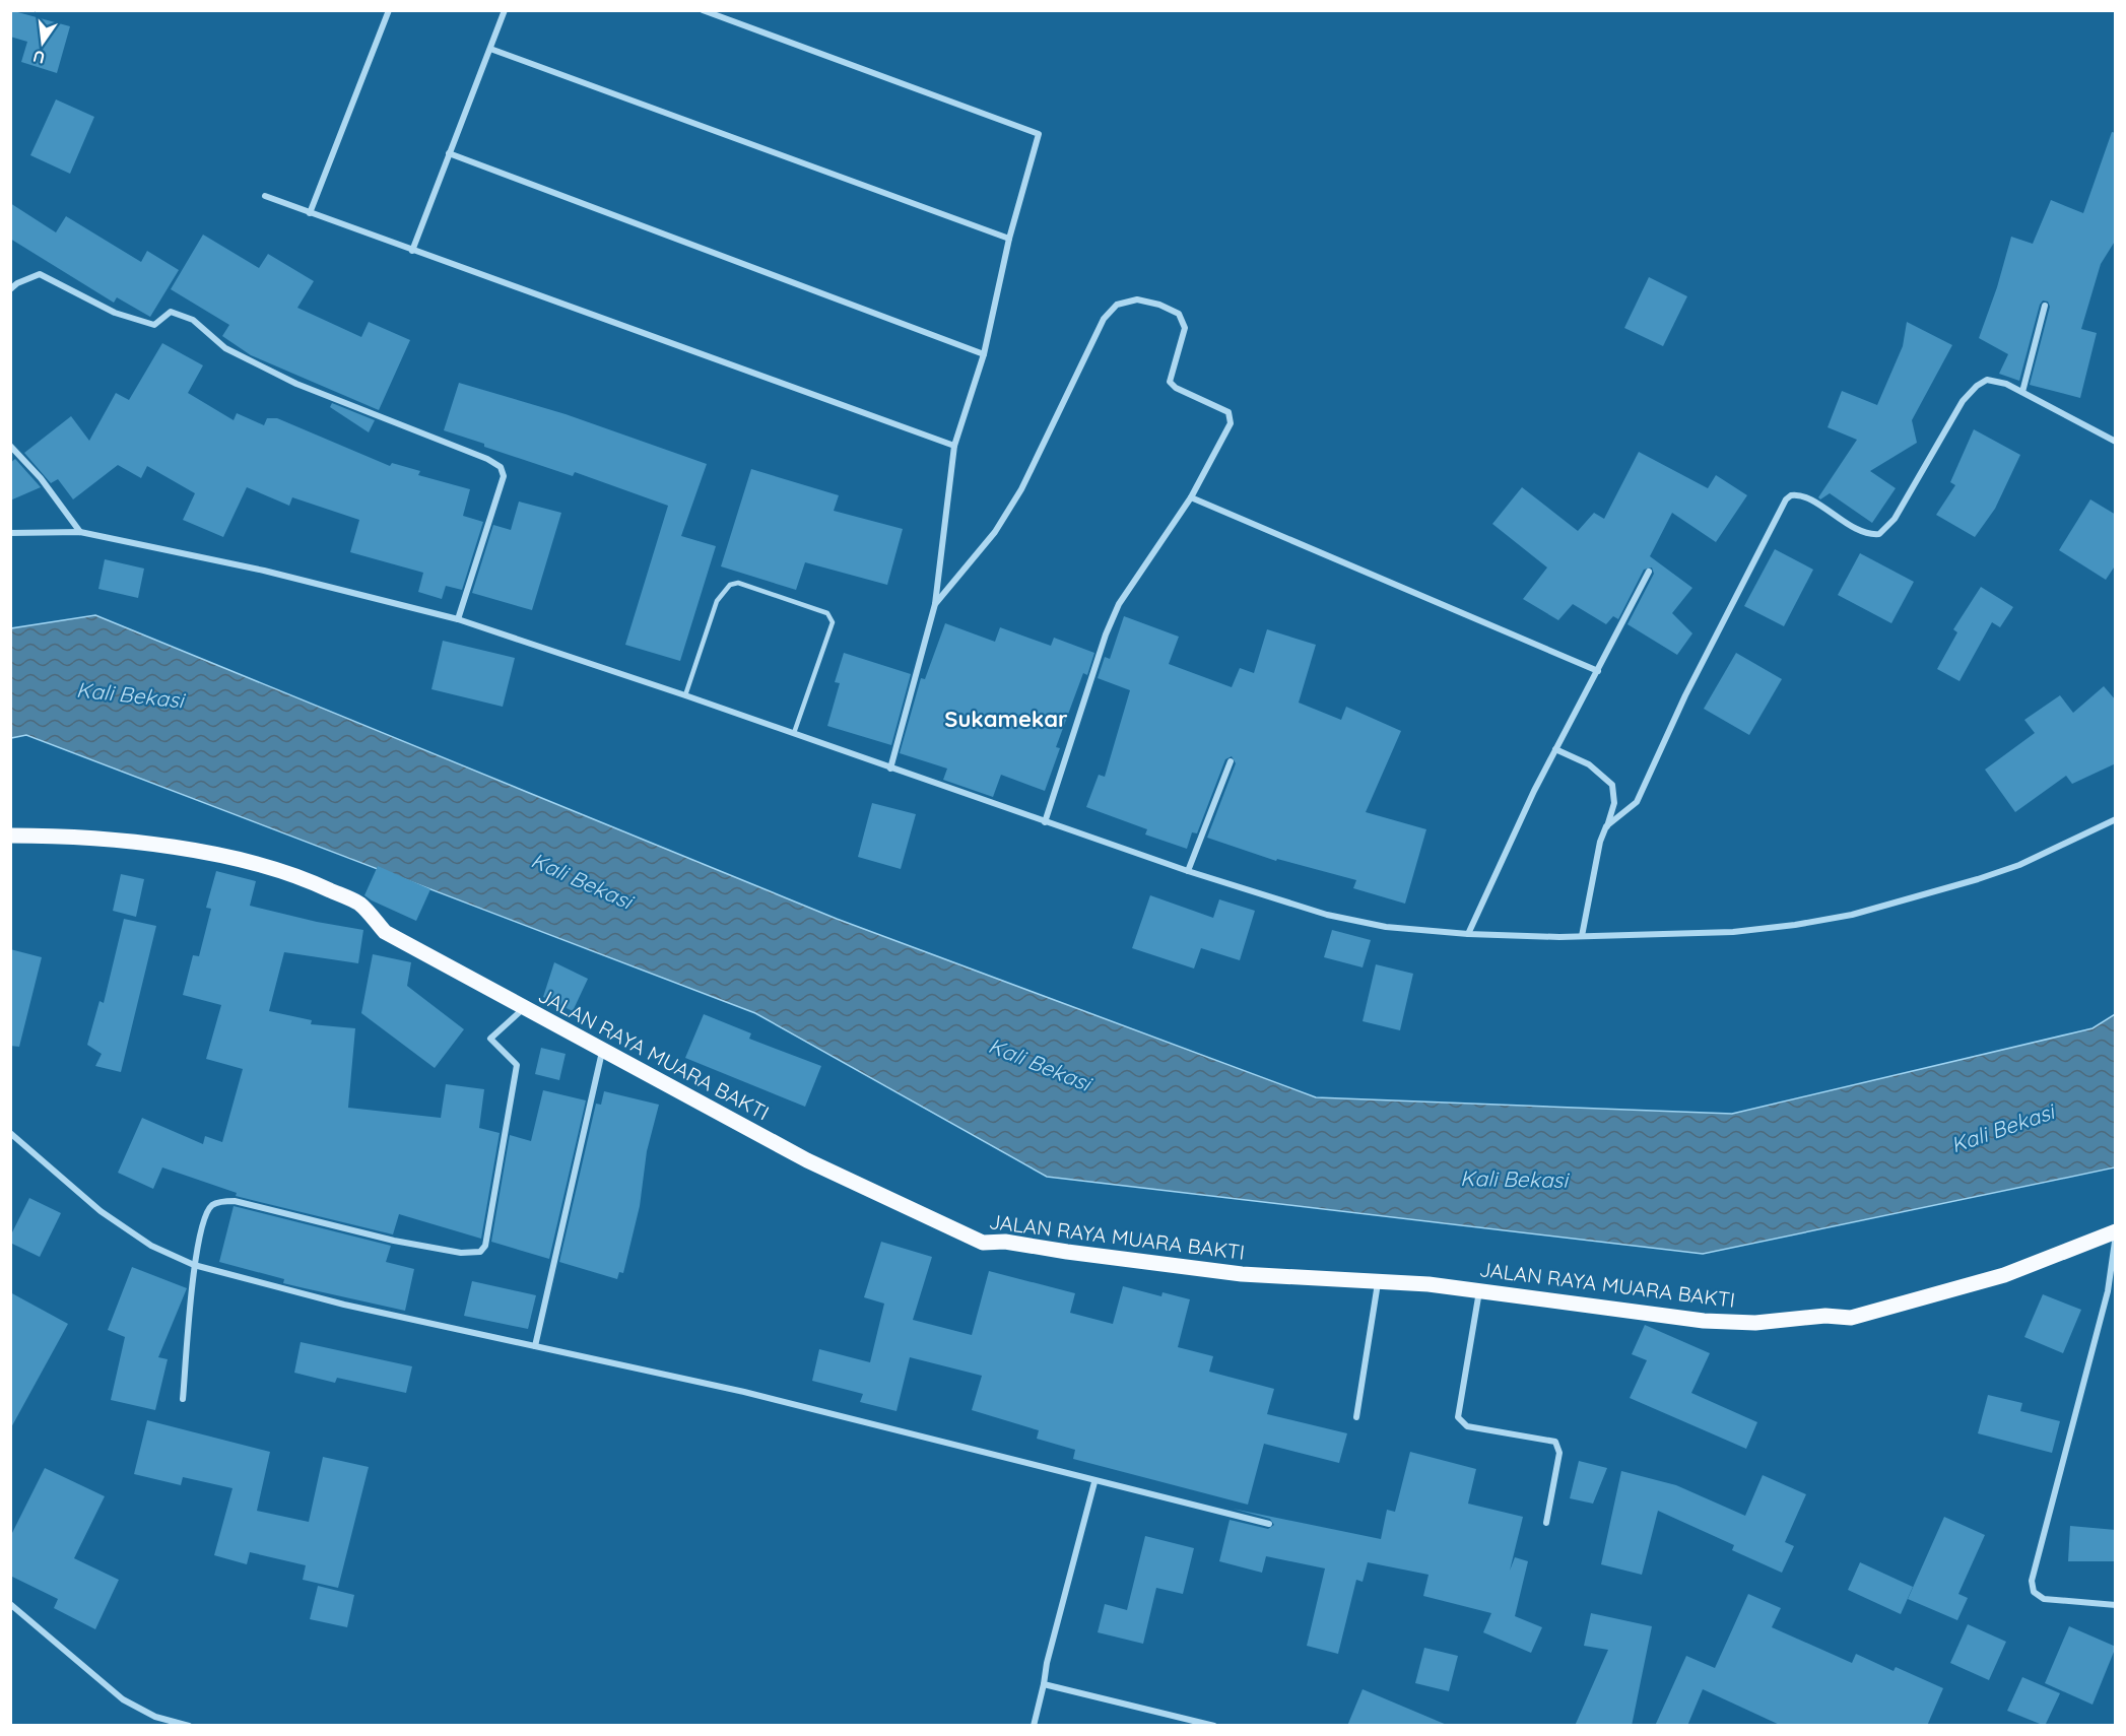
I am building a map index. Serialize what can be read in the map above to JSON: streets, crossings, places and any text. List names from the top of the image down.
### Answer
{
  "streets": {
    "main road": ["JALAN RAYA MUARA BAKTI"]
  },
  "districts": ["Sukamekar"],
  "water": ["Kali Bekasi"],
  "north": "bottom"
}
